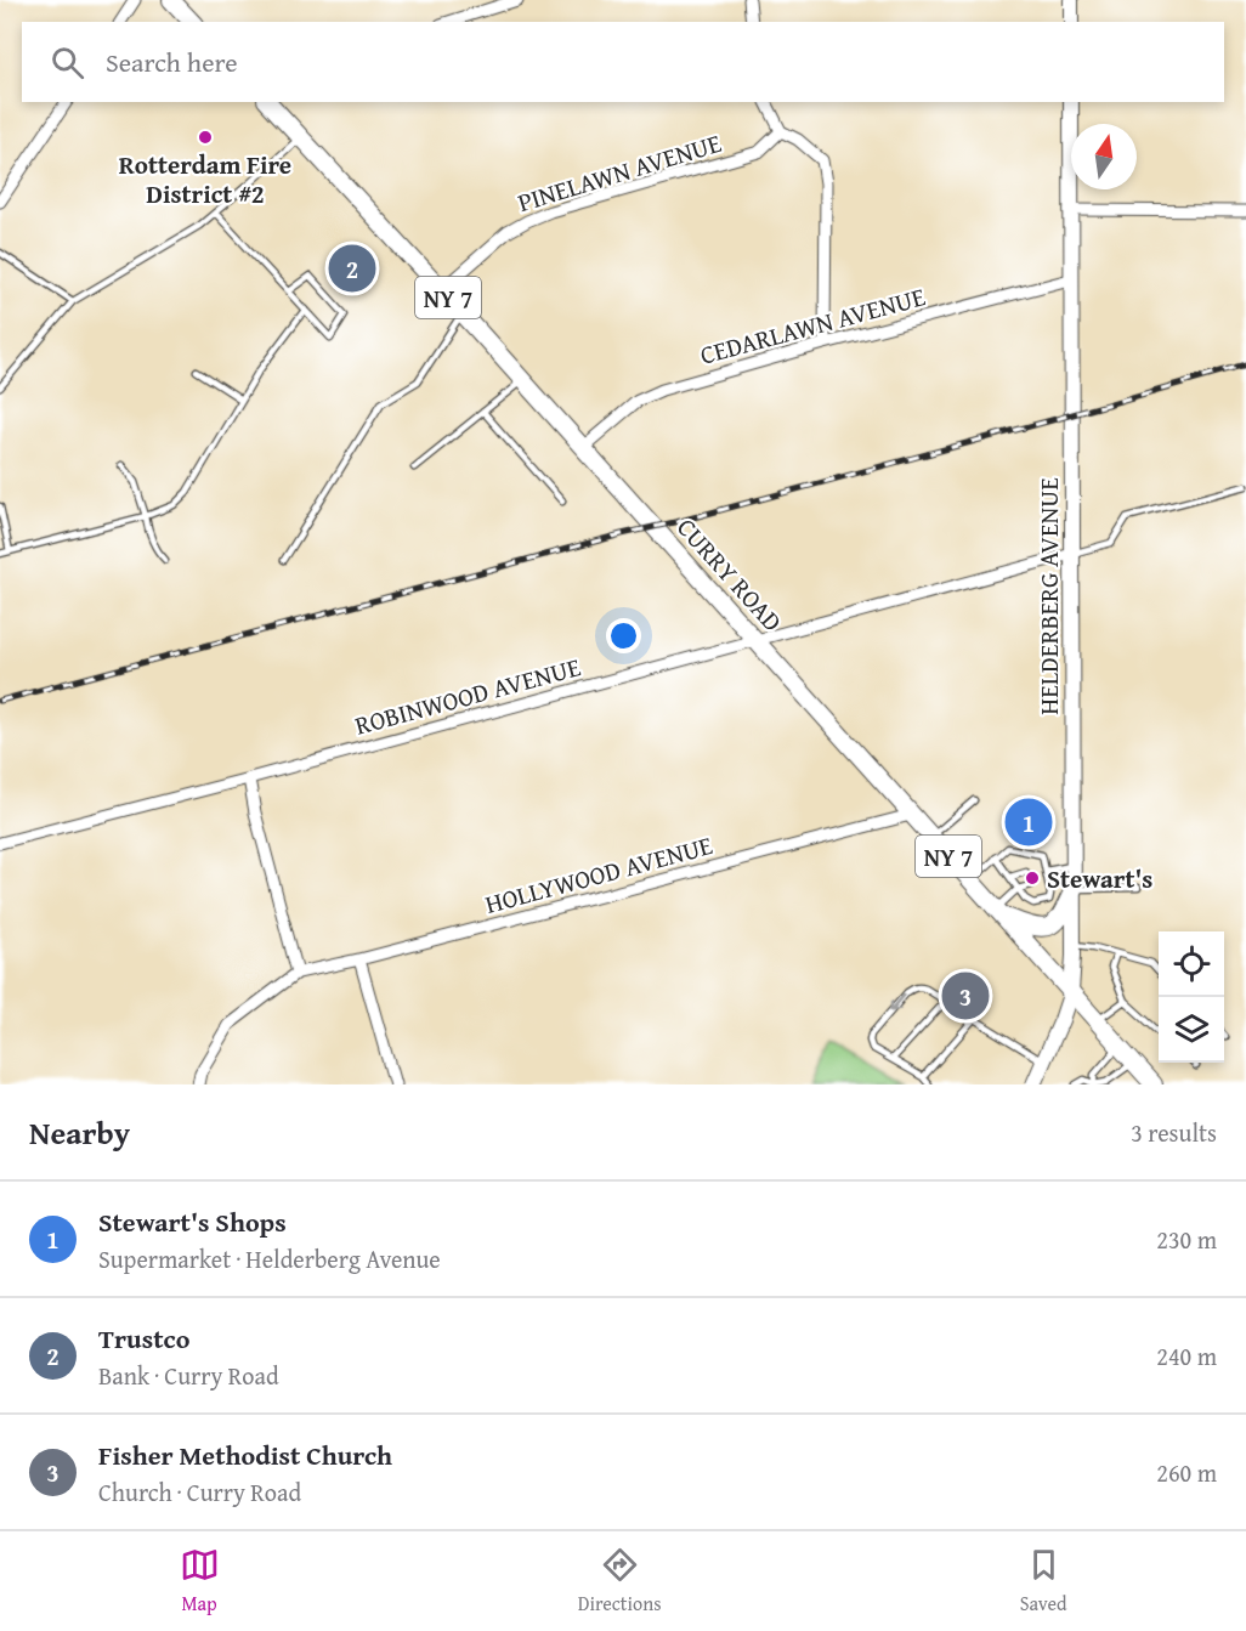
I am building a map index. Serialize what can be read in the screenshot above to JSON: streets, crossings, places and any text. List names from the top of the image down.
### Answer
{
  "streets": {
    "main road": ["NY 7", "CURRY ROAD"],
    "street": [
      "PINELAWN AVENUE",
      "CEDARLAWN AVENUE",
      "HELDERBERG AVENUE",
      "ROBINWOOD AVENUE",
      "HOLLYWOOD AVENUE"
    ]
  },
  "crossings": [
    ["PINELAWN AVENUE", "CURRY ROAD"],
    ["CEDARLAWN AVENUE", "CURRY ROAD"],
    ["CEDARLAWN AVENUE", "HELDERBERG AVENUE"],
    ["CURRY ROAD", "HELDERBERG AVENUE"],
    ["CURRY ROAD", "ROBINWOOD AVENUE"],
    ["CURRY ROAD", "HOLLYWOOD AVENUE"],
    ["HELDERBERG AVENUE", "ROBINWOOD AVENUE"]
  ],
  "places": ["Rotterdam Fire District #2", "Stewart's"],
  "north": "top",
  "page": {
    "search": "Search here",
    "pins": ["2", "1", "3"],
    "heading": ["Nearby", "3 results"],
    "list": [
      {
        "mark": "1",
        "name": "Stewart's Shops",
        "note": "Supermarket · Helderberg Avenue",
        "value": "230 m"
      },
      {
        "mark": "2",
        "name": "Trustco",
        "note": "Bank · Curry Road",
        "value": "240 m"
      },
      {
        "mark": "3",
        "name": "Fisher Methodist Church",
        "note": "Church · Curry Road",
        "value": "260 m"
      }
    ],
    "nav": ["Map", "Directions", "Saved"]
  }
}
